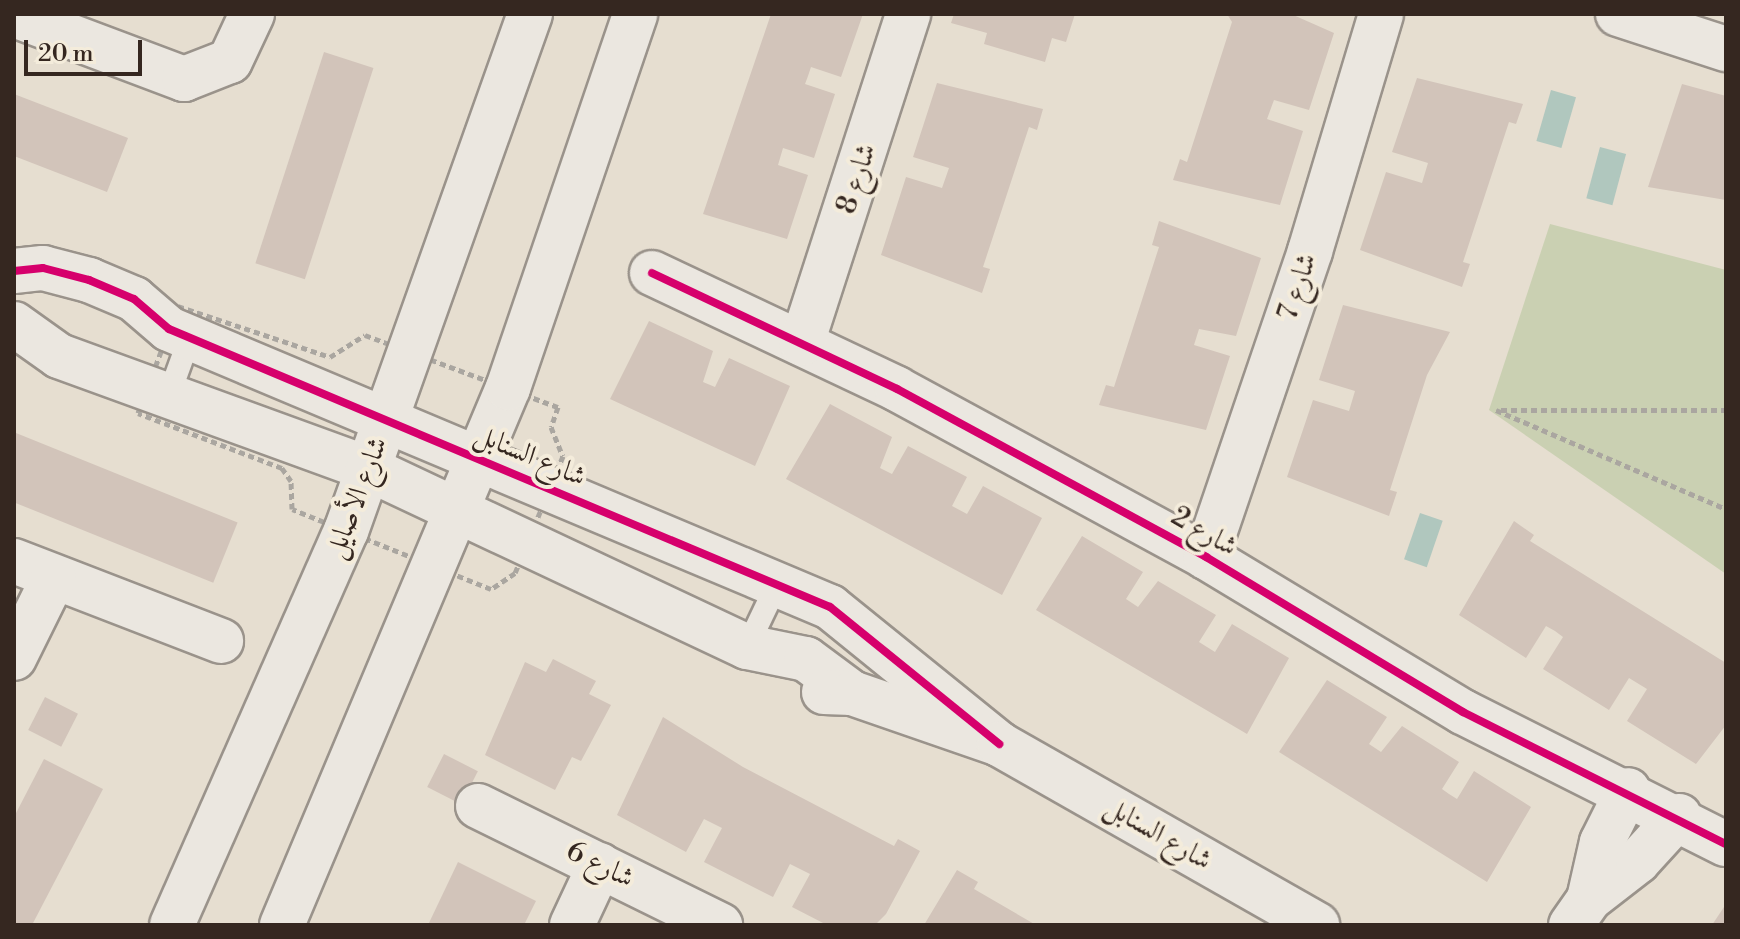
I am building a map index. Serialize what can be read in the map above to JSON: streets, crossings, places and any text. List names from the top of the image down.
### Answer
{
  "streets": {
    "street": [
      "شارع 8",
      "شارع 7",
      "شارع السنابل",
      "شارع الأصايل",
      "شارع 2",
      "شارع 6"
    ]
  },
  "crossings": [
    ["شارع 8", "شارع 2"],
    ["شارع 7", "شارع 2"],
    ["شارع السنابل", "شارع الأصايل"]
  ],
  "scale_bar": "20 m"
}
